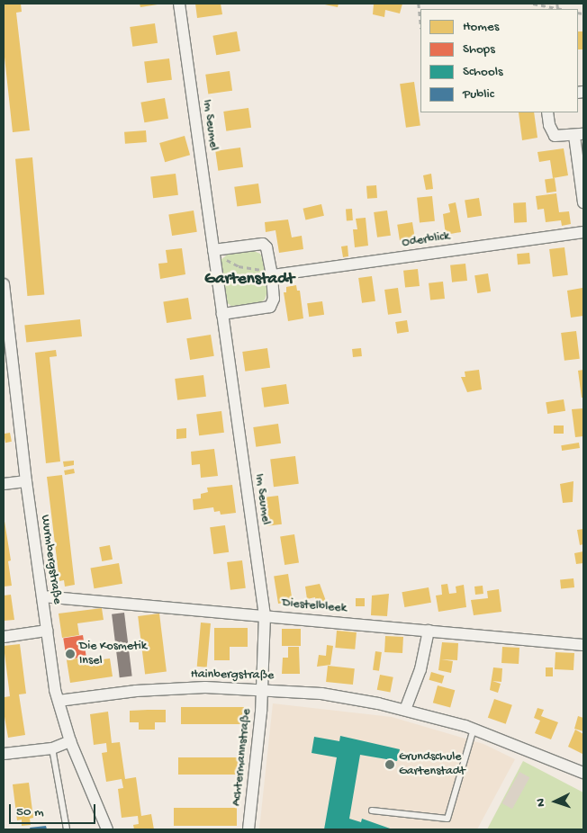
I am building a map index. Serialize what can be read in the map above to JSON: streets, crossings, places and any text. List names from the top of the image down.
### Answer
{
  "streets": {
    "street": [
      "Im Seumel",
      "Oderblick",
      "Wurmbergstraße",
      "Diestelbleek",
      "Hainbergstraße",
      "Achtermannstraße"
    ]
  },
  "crossings": [
    ["Im Seumel", "Diestelbleek"],
    ["Im Seumel", "Hainbergstraße"],
    ["Im Seumel", "Achtermannstraße"],
    ["Wurmbergstraße", "Diestelbleek"],
    ["Wurmbergstraße", "Hainbergstraße"],
    ["Hainbergstraße", "Achtermannstraße"]
  ],
  "districts": ["Gartenstadt"],
  "places": ["Die Kosmetik Insel", "Grundschule Gartenstadt"],
  "legend": [
    "Homes",
    "Shops",
    "Schools",
    "Public"
  ],
  "scale_bar": "50 m",
  "north": "left"
}
